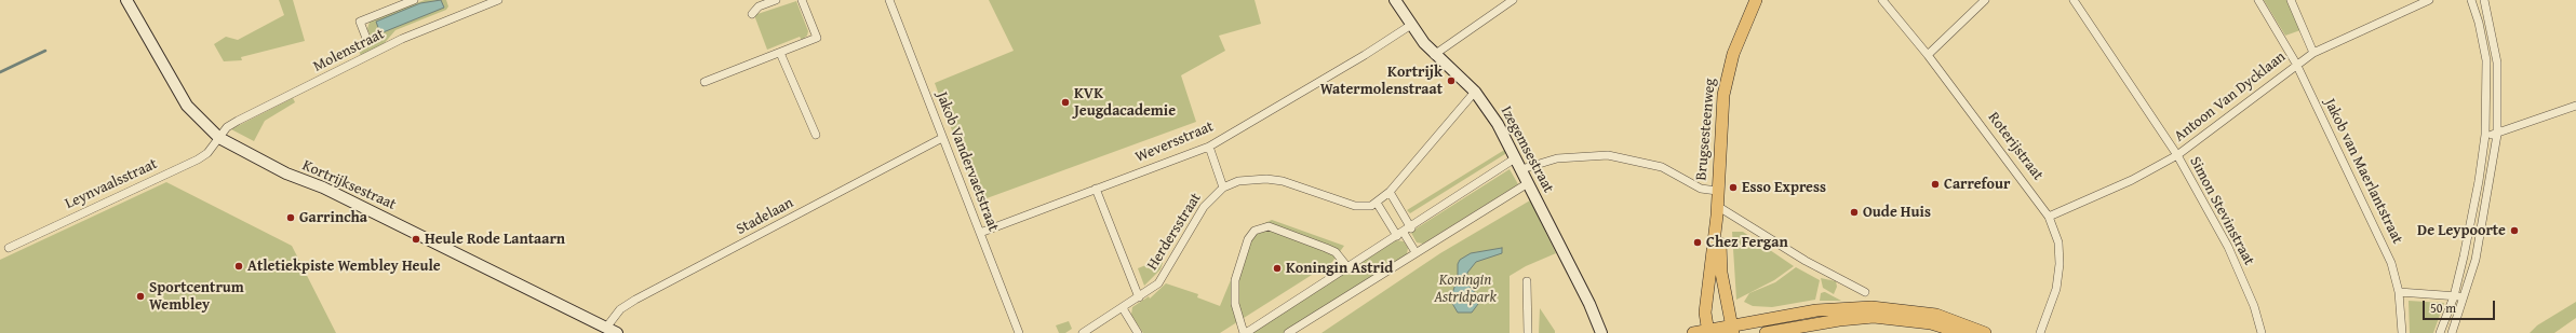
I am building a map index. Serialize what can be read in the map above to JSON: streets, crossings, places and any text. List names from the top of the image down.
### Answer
{
  "streets": {
    "main road": ["Brugsesteenweg"],
    "street": [
      "Molenstraat",
      "Antoon Van Dycklaan",
      "Weversstraat",
      "Roterijstraat",
      "Izegemsestraat",
      "Jakob Vandervaetstraat",
      "Jakob van Maerlantstraat",
      "Leynvaalsstraat",
      "Kortrijksestraat",
      "Simon Stevinstraat",
      "Stadelaan",
      "Herdersstraat"
    ]
  },
  "crossings": [
    ["Molenstraat", "Leynvaalsstraat"],
    ["Molenstraat", "Kortrijksestraat"],
    ["Antoon Van Dycklaan", "Roterijstraat"],
    ["Antoon Van Dycklaan", "Jakob van Maerlantstraat"],
    ["Antoon Van Dycklaan", "Simon Stevinstraat"],
    ["Weversstraat", "Izegemsestraat"],
    ["Weversstraat", "Jakob Vandervaetstraat"],
    ["Weversstraat", "Herdersstraat"],
    ["Jakob Vandervaetstraat", "Stadelaan"],
    ["Leynvaalsstraat", "Kortrijksestraat"],
    ["Kortrijksestraat", "Stadelaan"]
  ],
  "parks": ["Koningin Astridpark"],
  "places": [
    "Kortrijk Watermolenstraat",
    "KVK Jeugdacademie",
    "Carrefour",
    "Esso Express",
    "Oude Huis",
    "Garrincha",
    "De Leypoorte",
    "Heule Rode Lantaarn",
    "Chez Fergan",
    "Atletiekpiste Wembley Heule",
    "Koningin Astrid",
    "Sportcentrum Wembley"
  ],
  "scale_bar": "50 m"
}
